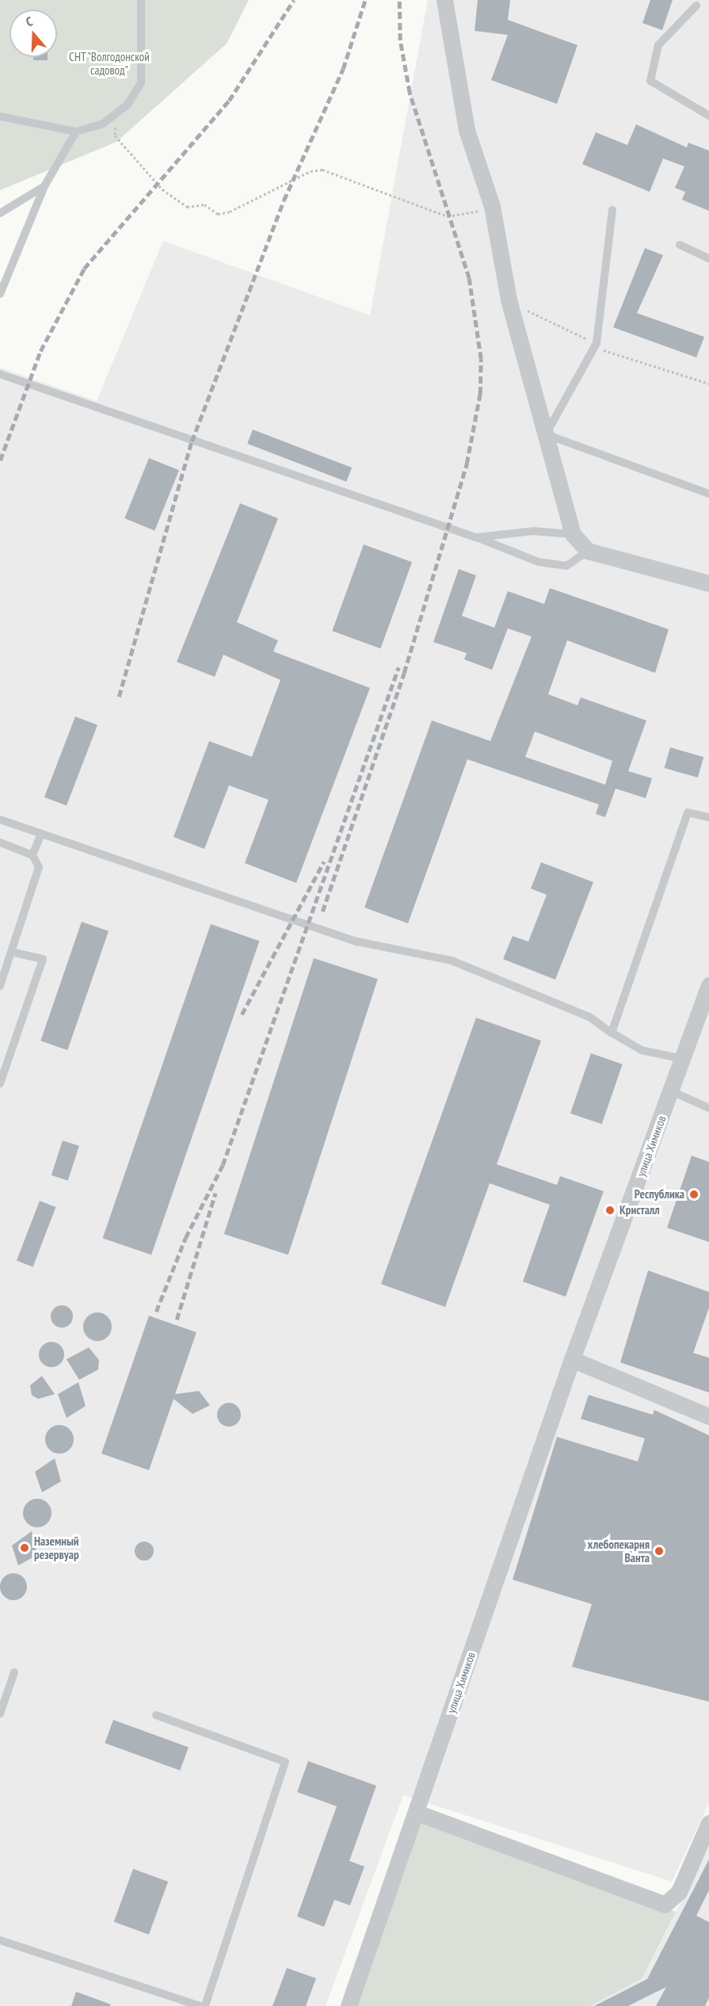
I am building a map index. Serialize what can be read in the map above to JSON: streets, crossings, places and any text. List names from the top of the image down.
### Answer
{
  "streets": {
    "street": ["улица Химиков"]
  },
  "parks": ["СНТ \"Волгодонской садовод\""],
  "places": [
    "Республика",
    "Кристалл",
    "Наземный резервуар",
    "хлебопекарня Ванта"
  ],
  "north": "top"
}
